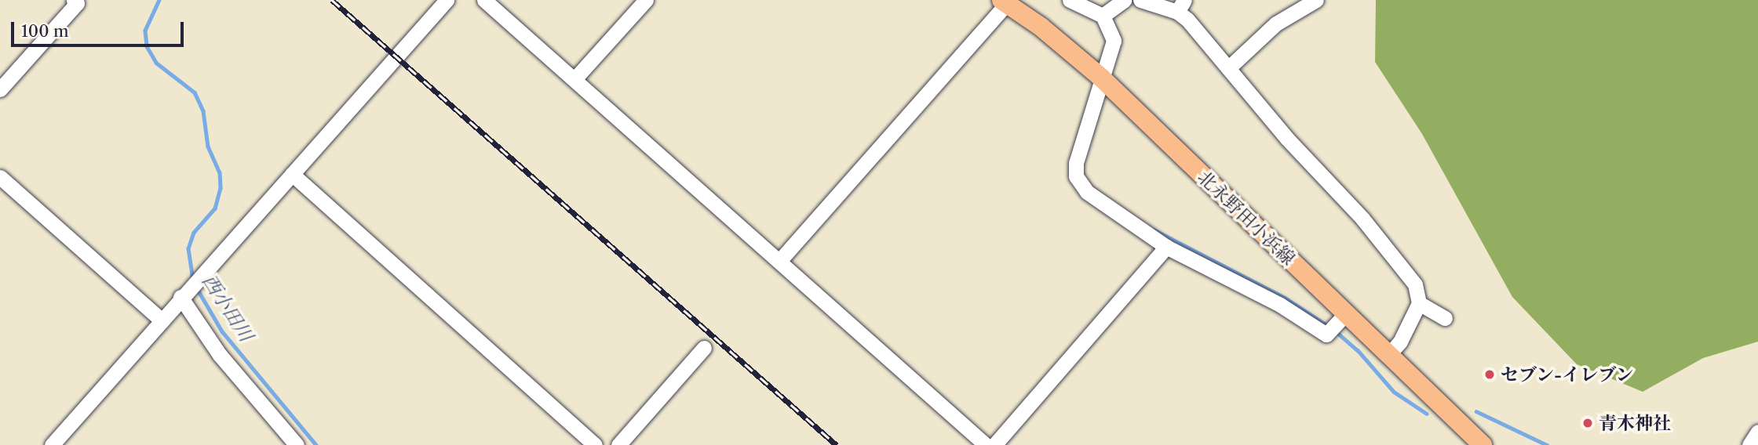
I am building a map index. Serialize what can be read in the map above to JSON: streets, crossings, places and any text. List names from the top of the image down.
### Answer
{
  "streets": {
    "main road": ["北永野田小浜線"]
  },
  "water": ["西小田川"],
  "places": ["セブン-イレブン", "青木神社"],
  "scale_bar": "100 m"
}
